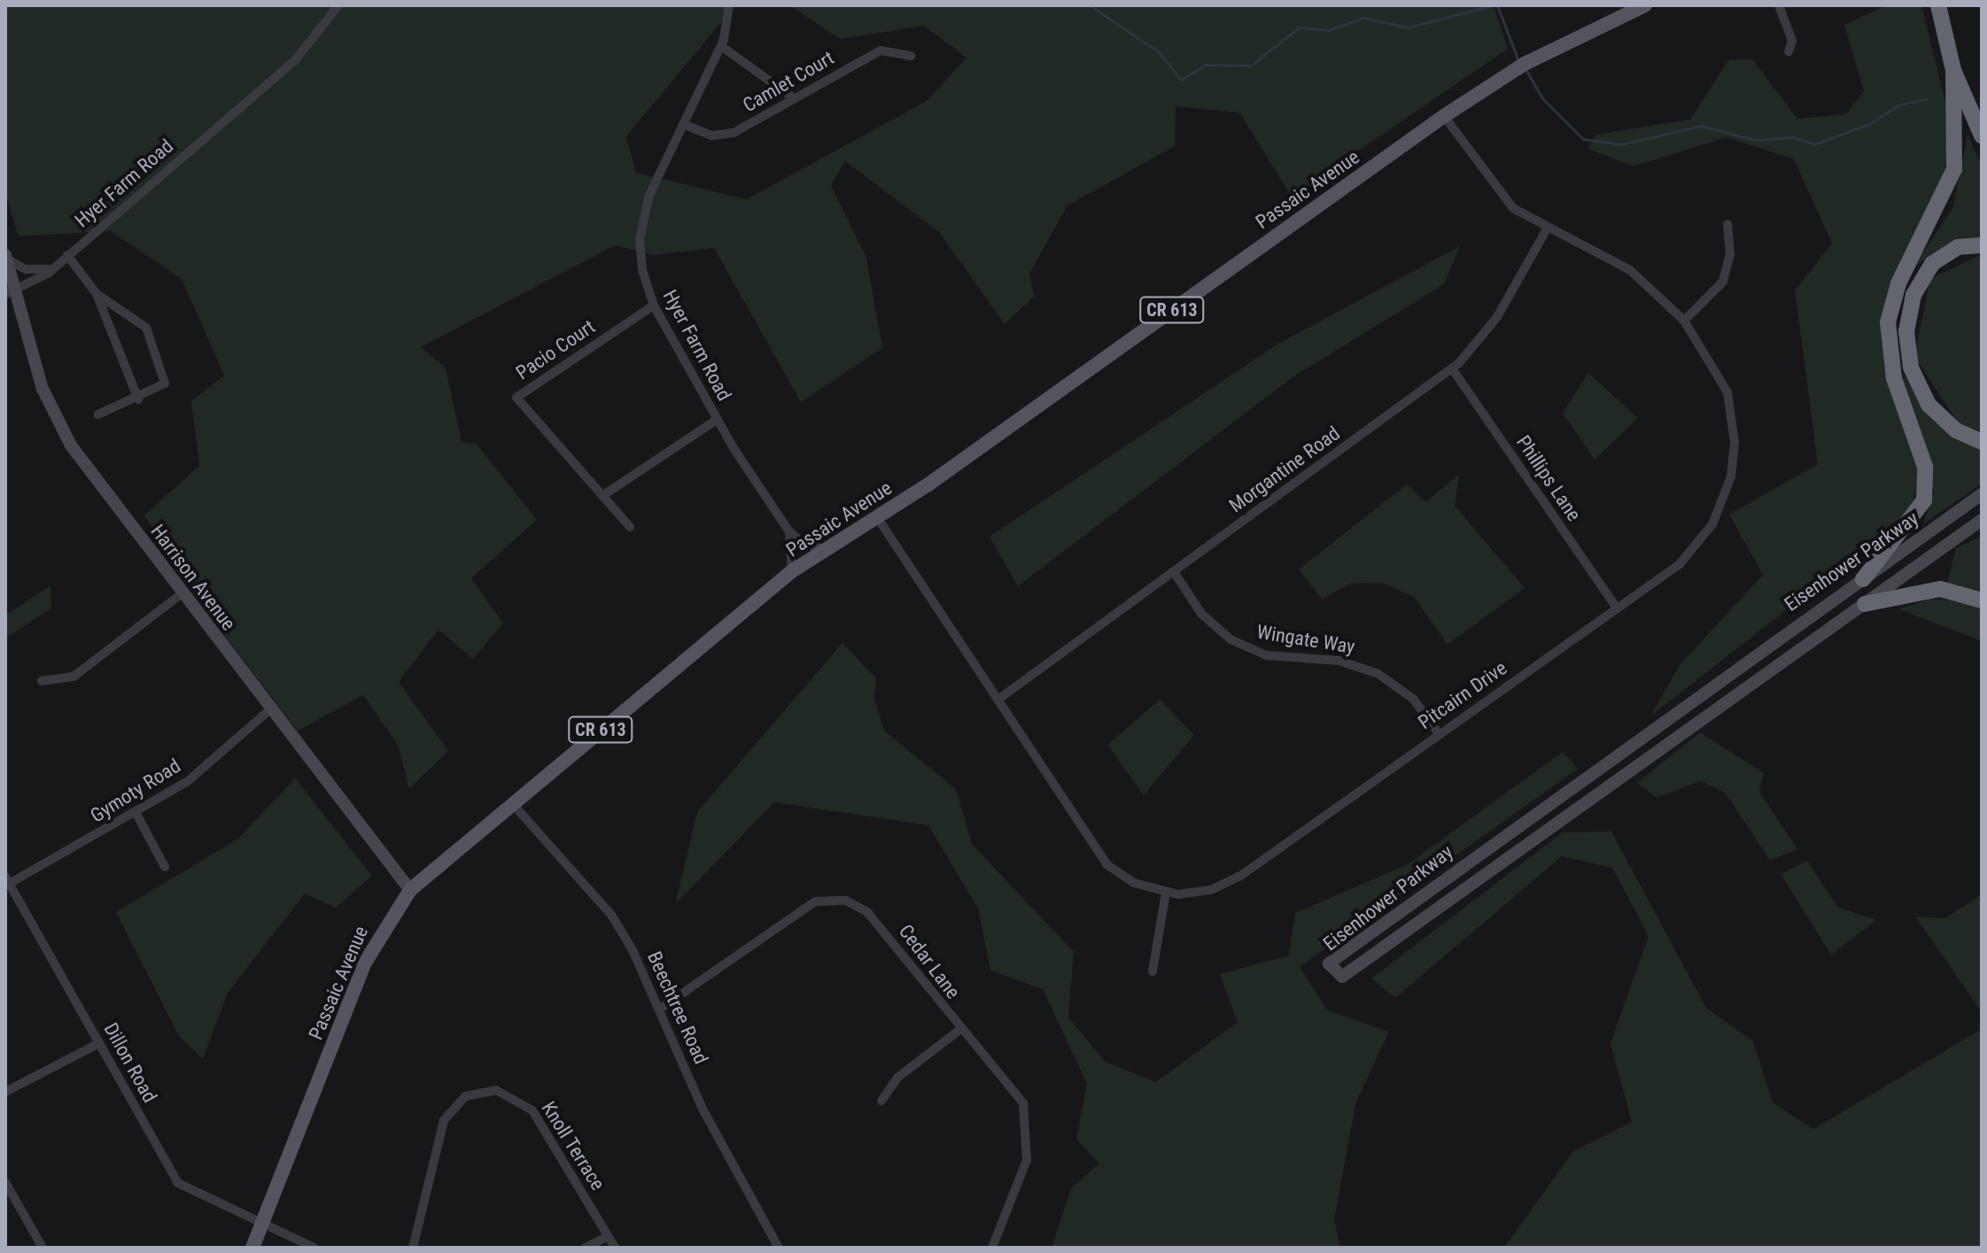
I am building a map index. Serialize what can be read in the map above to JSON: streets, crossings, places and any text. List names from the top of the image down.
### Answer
{
  "streets": {
    "main road": ["Passaic Avenue", "CR 613"],
    "street": [
      "Camlet Court",
      "Hyer Farm Road",
      "Pacio Court",
      "Morgantine Road",
      "Phillips Lane",
      "Eisenhower Parkway",
      "Harrison Avenue",
      "Wingate Way",
      "Pitcairn Drive",
      "Gymoty Road",
      "Cedar Lane",
      "Beechtree Road",
      "Dillon Road",
      "Knoll Terrace"
    ]
  },
  "crossings": [
    ["Camlet Court", "Hyer Farm Road"],
    ["Hyer Farm Road", "Passaic Avenue"],
    ["Hyer Farm Road", "Pacio Court"],
    ["Hyer Farm Road", "Harrison Avenue"],
    ["Passaic Avenue", "Harrison Avenue"],
    ["Passaic Avenue", "Pitcairn Drive"],
    ["Passaic Avenue", "Beechtree Road"],
    ["Passaic Avenue", "Dillon Road"],
    ["Morgantine Road", "Phillips Lane"],
    ["Morgantine Road", "Wingate Way"],
    ["Morgantine Road", "Pitcairn Drive"],
    ["Phillips Lane", "Pitcairn Drive"],
    ["Harrison Avenue", "Gymoty Road"],
    ["Wingate Way", "Pitcairn Drive"],
    ["Gymoty Road", "Dillon Road"],
    ["Cedar Lane", "Beechtree Road"]
  ]
}
